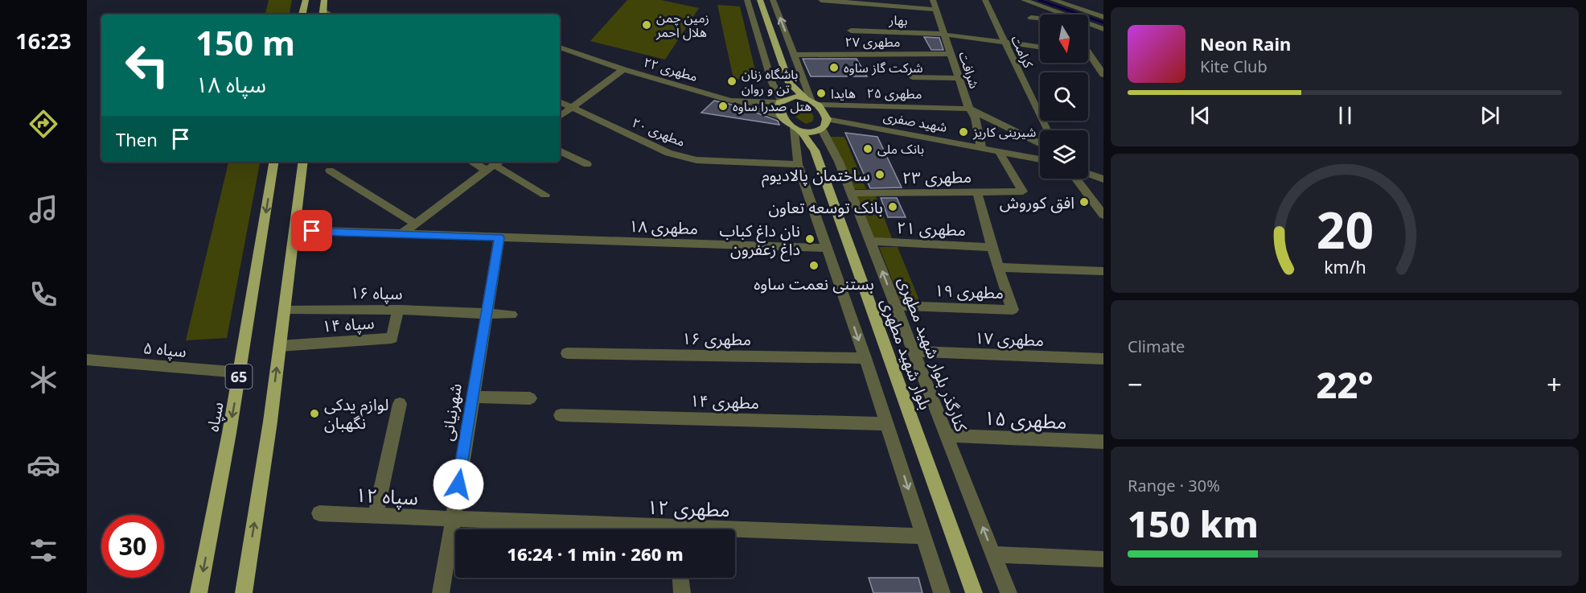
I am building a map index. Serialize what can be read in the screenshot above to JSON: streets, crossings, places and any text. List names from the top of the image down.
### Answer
{
  "streets": {
    "main road": ["بلوار شهید مطهری", "65", "سپاه"],
    "street": [
      "بهار",
      "مطهری ۲۷",
      "کرامت",
      "مطهری ۲۲",
      "شرافت",
      "مطهری ۲۵",
      "شهید صفری",
      "مطهری ۲۰",
      "مطهری ۲۳",
      "مطهری ۱۸",
      "مطهری ۲۱",
      "مطهری ۱۹",
      "سپاه ۱۶",
      "سپاه ۱۴",
      "مطهری ۱۶",
      "مطهری ۱۷",
      "سپاه ۵",
      "کنارگذر بلوار شهید مطهری",
      "مطهری ۱۴",
      "شهرنیانی",
      "مطهری ۱۵",
      "سپاه ۱۲",
      "مطهری ۱۲"
    ]
  },
  "crossings": [
    ["بهار", "کرامت"],
    ["بهار", "شرافت"],
    ["مطهری ۲۷", "شرافت"],
    ["شرافت", "مطهری ۲۵"],
    ["شرافت", "شهید صفری"],
    ["شهید صفری", "مطهری ۲۳"],
    ["شهید صفری", "کنارگذر بلوار شهید مطهری"],
    ["مطهری ۲۳", "کنارگذر بلوار شهید مطهری"],
    ["مطهری ۱۸", "65"],
    ["مطهری ۱۸", "شهرنیانی"],
    ["مطهری ۲۱", "کنارگذر بلوار شهید مطهری"],
    ["مطهری ۱۹", "کنارگذر بلوار شهید مطهری"],
    ["سپاه ۱۶", "سپاه ۱۴"],
    ["سپاه ۱۶", "65"],
    ["سپاه ۱۶", "شهرنیانی"],
    ["سپاه ۱۴", "65"],
    ["مطهری ۱۷", "کنارگذر بلوار شهید مطهری"],
    ["سپاه ۵", "سپاه"],
    ["کنارگذر بلوار شهید مطهری", "مطهری ۱۵"],
    ["شهرنیانی", "سپاه ۱۲"],
    ["شهرنیانی", "مطهری ۱۲"],
    ["سپاه ۱۲", "مطهری ۱۲"]
  ],
  "places": [
    "زمین چمن هلال احمر",
    "شرکت گاز ساوه",
    "باشگاه زنان تن و روان",
    "هایدا",
    "هتل صدرا ساوه",
    "شیرینی کاریز",
    "بانک ملی",
    "ساختمان پالادیوم",
    "افق کوروش",
    "بانک توسعه تعاون",
    "نان داغ کباب داغ زعفرون",
    "بستنی نعمت ساوه",
    "لوازم یدکی نگهبان"
  ],
  "north": "bottom",
  "page": {
    "tabs": "16:23",
    "turn": ["150 m", "سپاه ۱۸"],
    "song": ["Neon Rain", "Kite Club"],
    "then": "Then",
    "tile": [
      "Climate",
      ["Range · 30%", "150 km"]
    ],
    "heat": ["−", "22°", "+"],
    "limit": "30",
    "trip": "16:24 · 1 min · 260 m",
    "gauge": ["20", "km/h"]
  }
}
